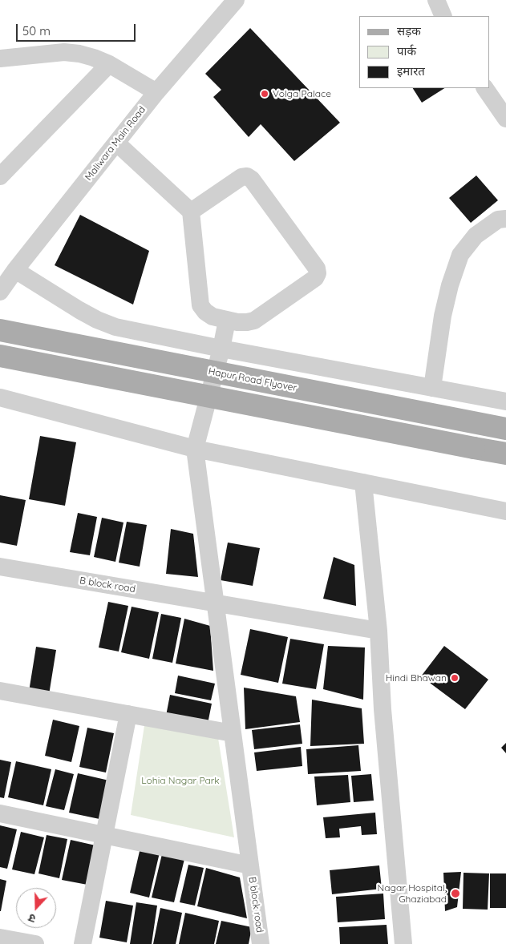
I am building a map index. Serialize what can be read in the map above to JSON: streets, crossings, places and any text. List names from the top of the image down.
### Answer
{
  "streets": {
    "main road": ["Hapur Road Flyover"],
    "street": ["Maliwara Main Road", "B block road"]
  },
  "parks": ["Lohia Nagar Park"],
  "places": ["Volga Palace", "Hindi Bhawan", "Nagar Hospital, Ghaziabad"],
  "legend": ["सड़क", "पार्क", "इमारत"],
  "scale_bar": "50 m",
  "north": "bottom"
}
